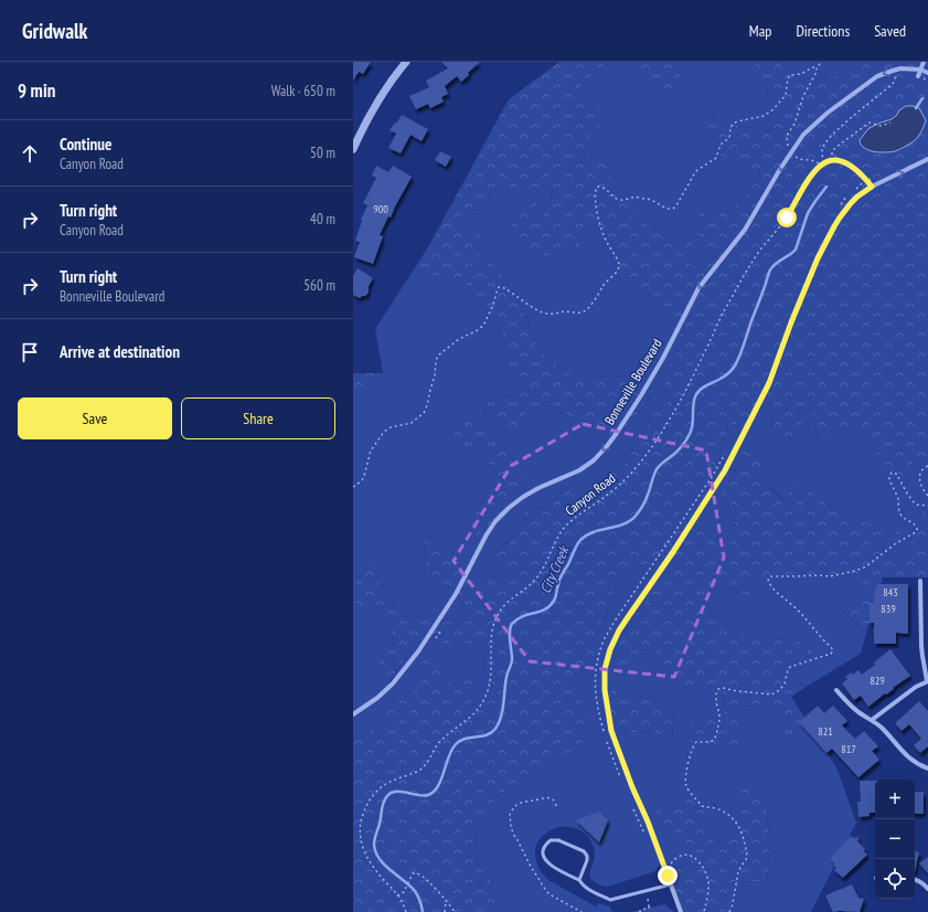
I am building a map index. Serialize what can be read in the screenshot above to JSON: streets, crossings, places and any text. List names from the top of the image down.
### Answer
{
  "streets": {
    "street": ["Bonneville Boulevard"],
    "path": ["Canyon Road"]
  },
  "one_way": ["Bonneville Boulevard"],
  "water": ["City Creek"],
  "house_numbers": [
    "900",
    "843",
    "839",
    "829",
    "821",
    "817"
  ],
  "page": {
    "header": "Gridwalk",
    "nav": ["Map", "Directions", "Saved"],
    "heading": ["9 min", "Walk · 650 m"],
    "list": [
      ["Continue", "Canyon Road", "50 m"],
      ["Turn right", "Canyon Road", "40 m"],
      ["Turn right", "Bonneville Boulevard", "560 m"],
      "Arrive at destination"
    ],
    "buttons": ["Save", "Share"],
    "map_buttons": ["+", "−"]
  }
}
